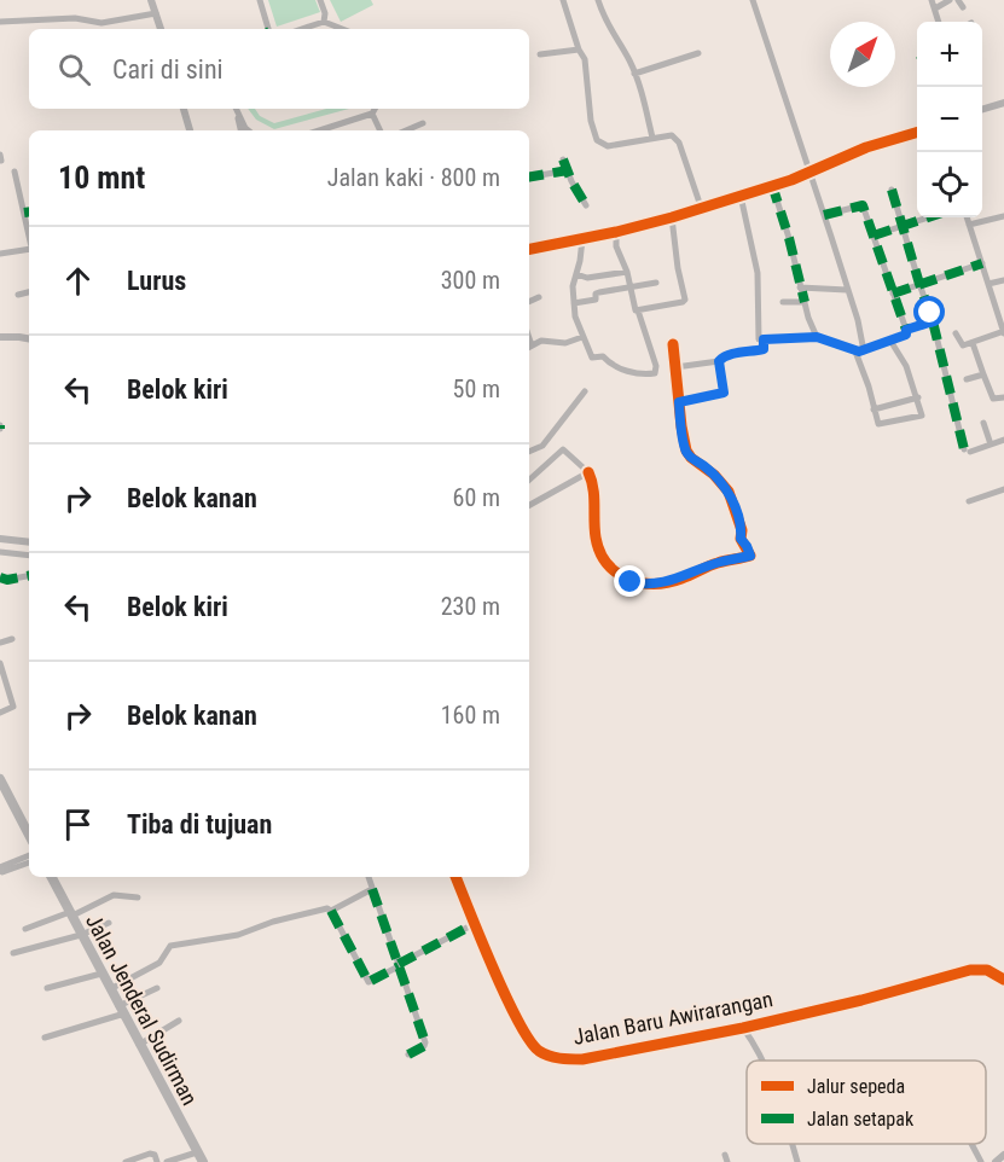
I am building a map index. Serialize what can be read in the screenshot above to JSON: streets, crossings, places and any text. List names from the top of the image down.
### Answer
{
  "streets": {
    "main road": ["Jalan Jenderal Sudirman"],
    "street": ["Jalan Baru Awirarangan"]
  },
  "legend": ["Jalur sepeda", "Jalan setapak"],
  "north": "top right",
  "page": {
    "map_buttons": ["+", "−"],
    "search": "Cari di sini",
    "heading": ["10 mnt", "Jalan kaki · 800 m"],
    "list": [
      ["Lurus", "300 m"],
      ["Belok kiri", "50 m"],
      ["Belok kanan", "60 m"],
      ["Belok kiri", "230 m"],
      ["Belok kanan", "160 m"],
      "Tiba di tujuan"
    ]
  }
}
